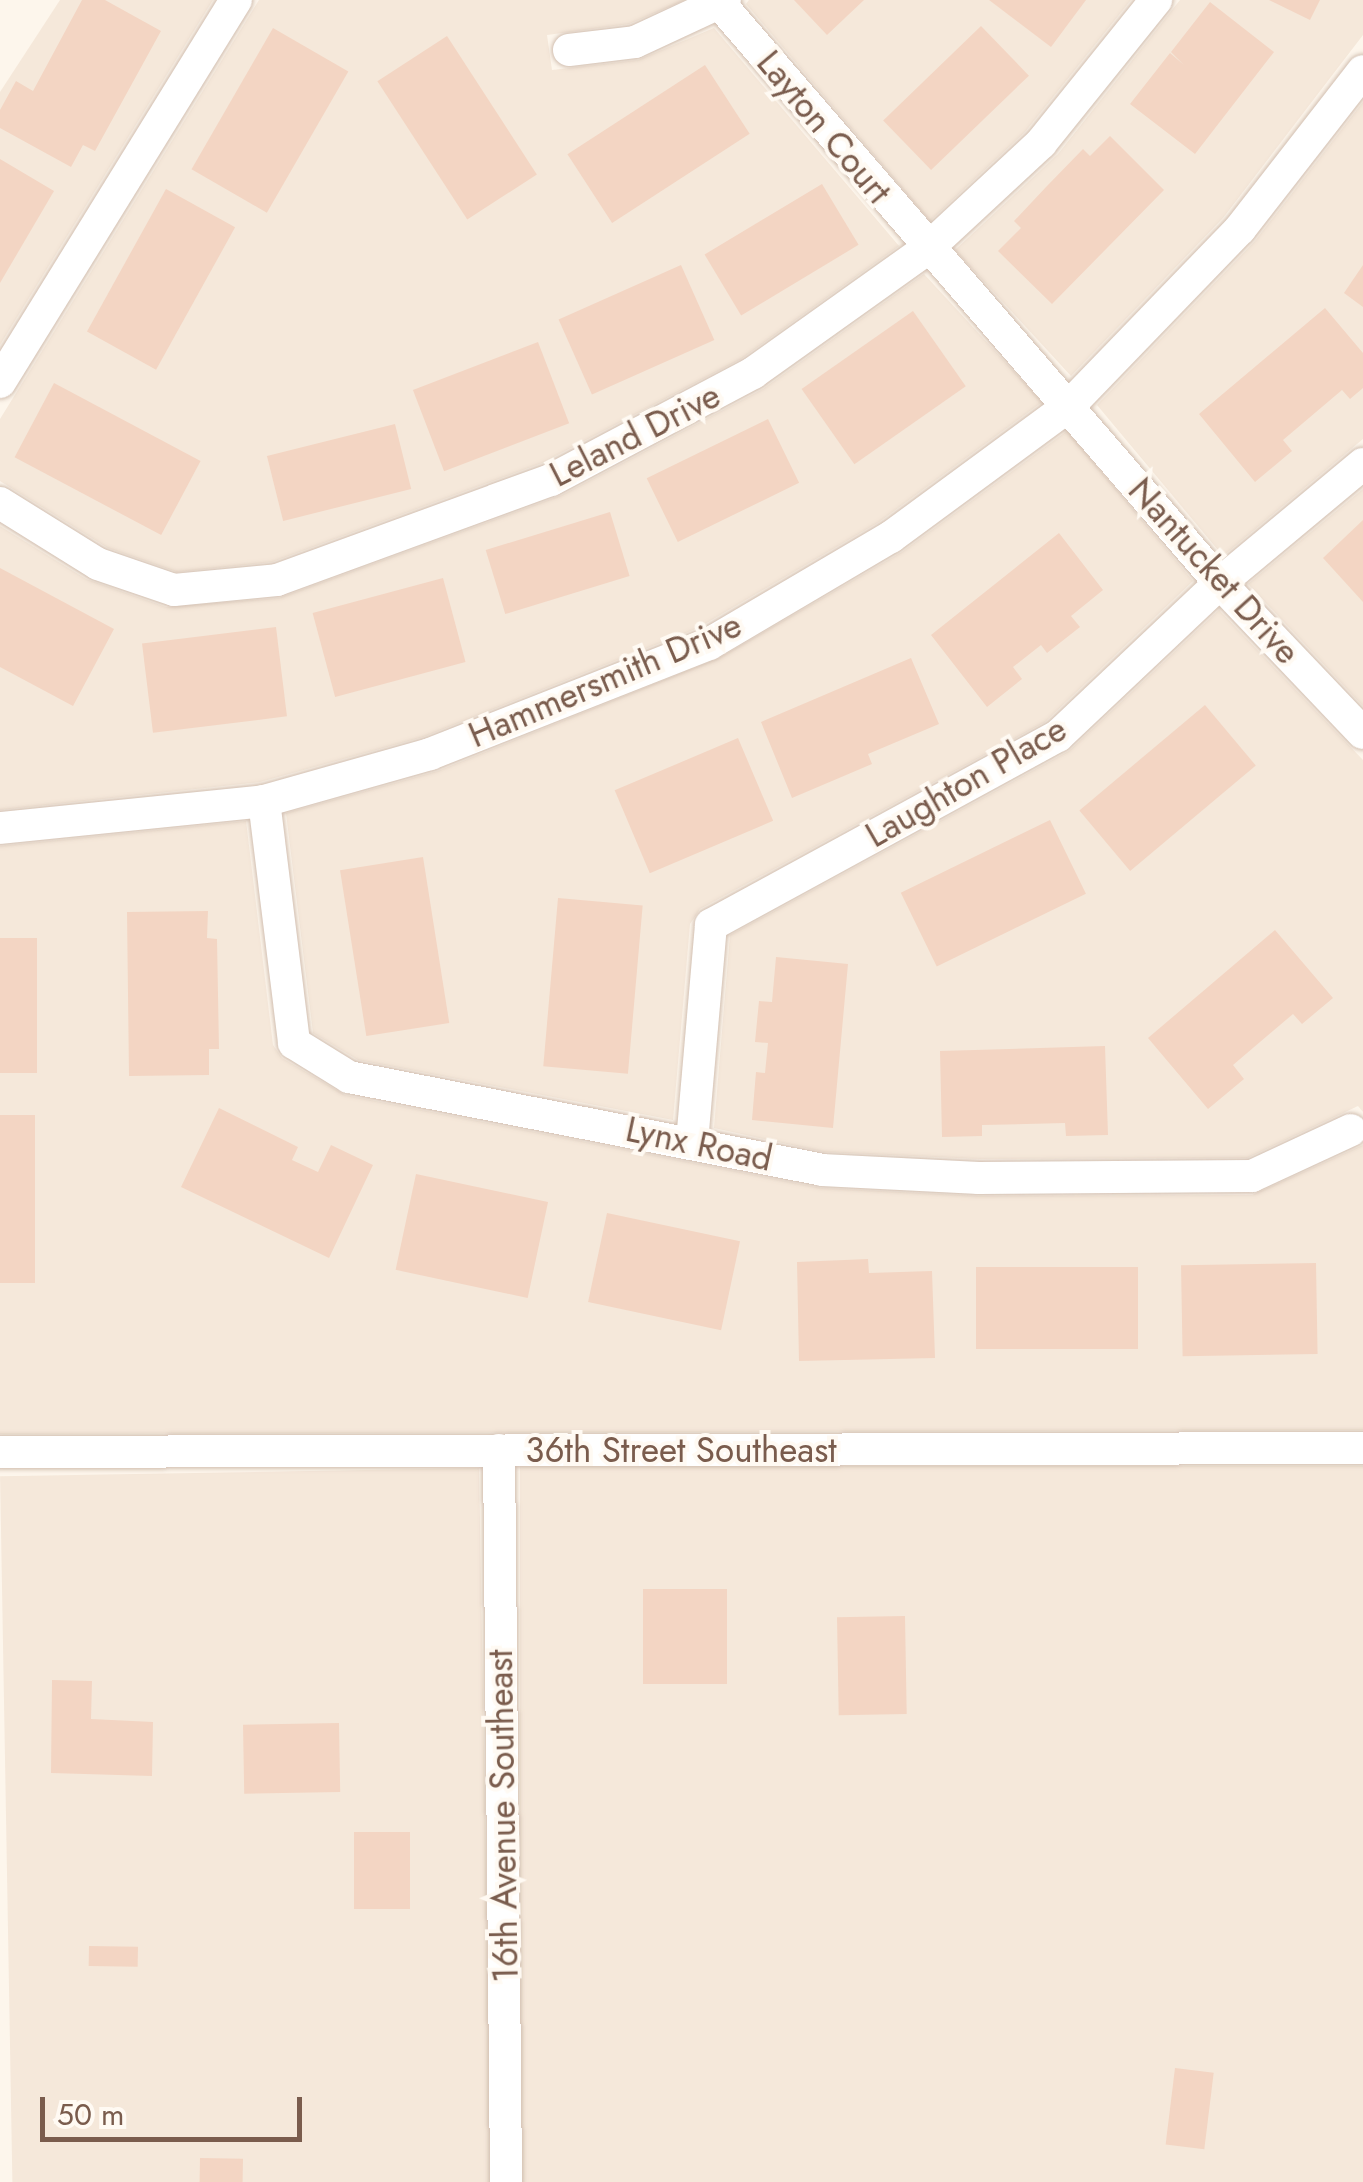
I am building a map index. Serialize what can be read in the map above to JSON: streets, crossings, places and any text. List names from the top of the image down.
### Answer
{
  "streets": {
    "street": [
      "Layton Court",
      "Leland Drive",
      "Nantucket Drive",
      "Hammersmith Drive",
      "Laughton Place",
      "Lynx Road",
      "36th Street Southeast",
      "16th Avenue Southeast"
    ]
  },
  "crossings": [
    ["Layton Court", "Leland Drive"],
    ["Layton Court", "Nantucket Drive"],
    ["Layton Court", "Hammersmith Drive"],
    ["Nantucket Drive", "Hammersmith Drive"],
    ["Nantucket Drive", "Laughton Place"],
    ["Hammersmith Drive", "Lynx Road"],
    ["Laughton Place", "Lynx Road"],
    ["36th Street Southeast", "16th Avenue Southeast"]
  ],
  "scale_bar": "50 m"
}
